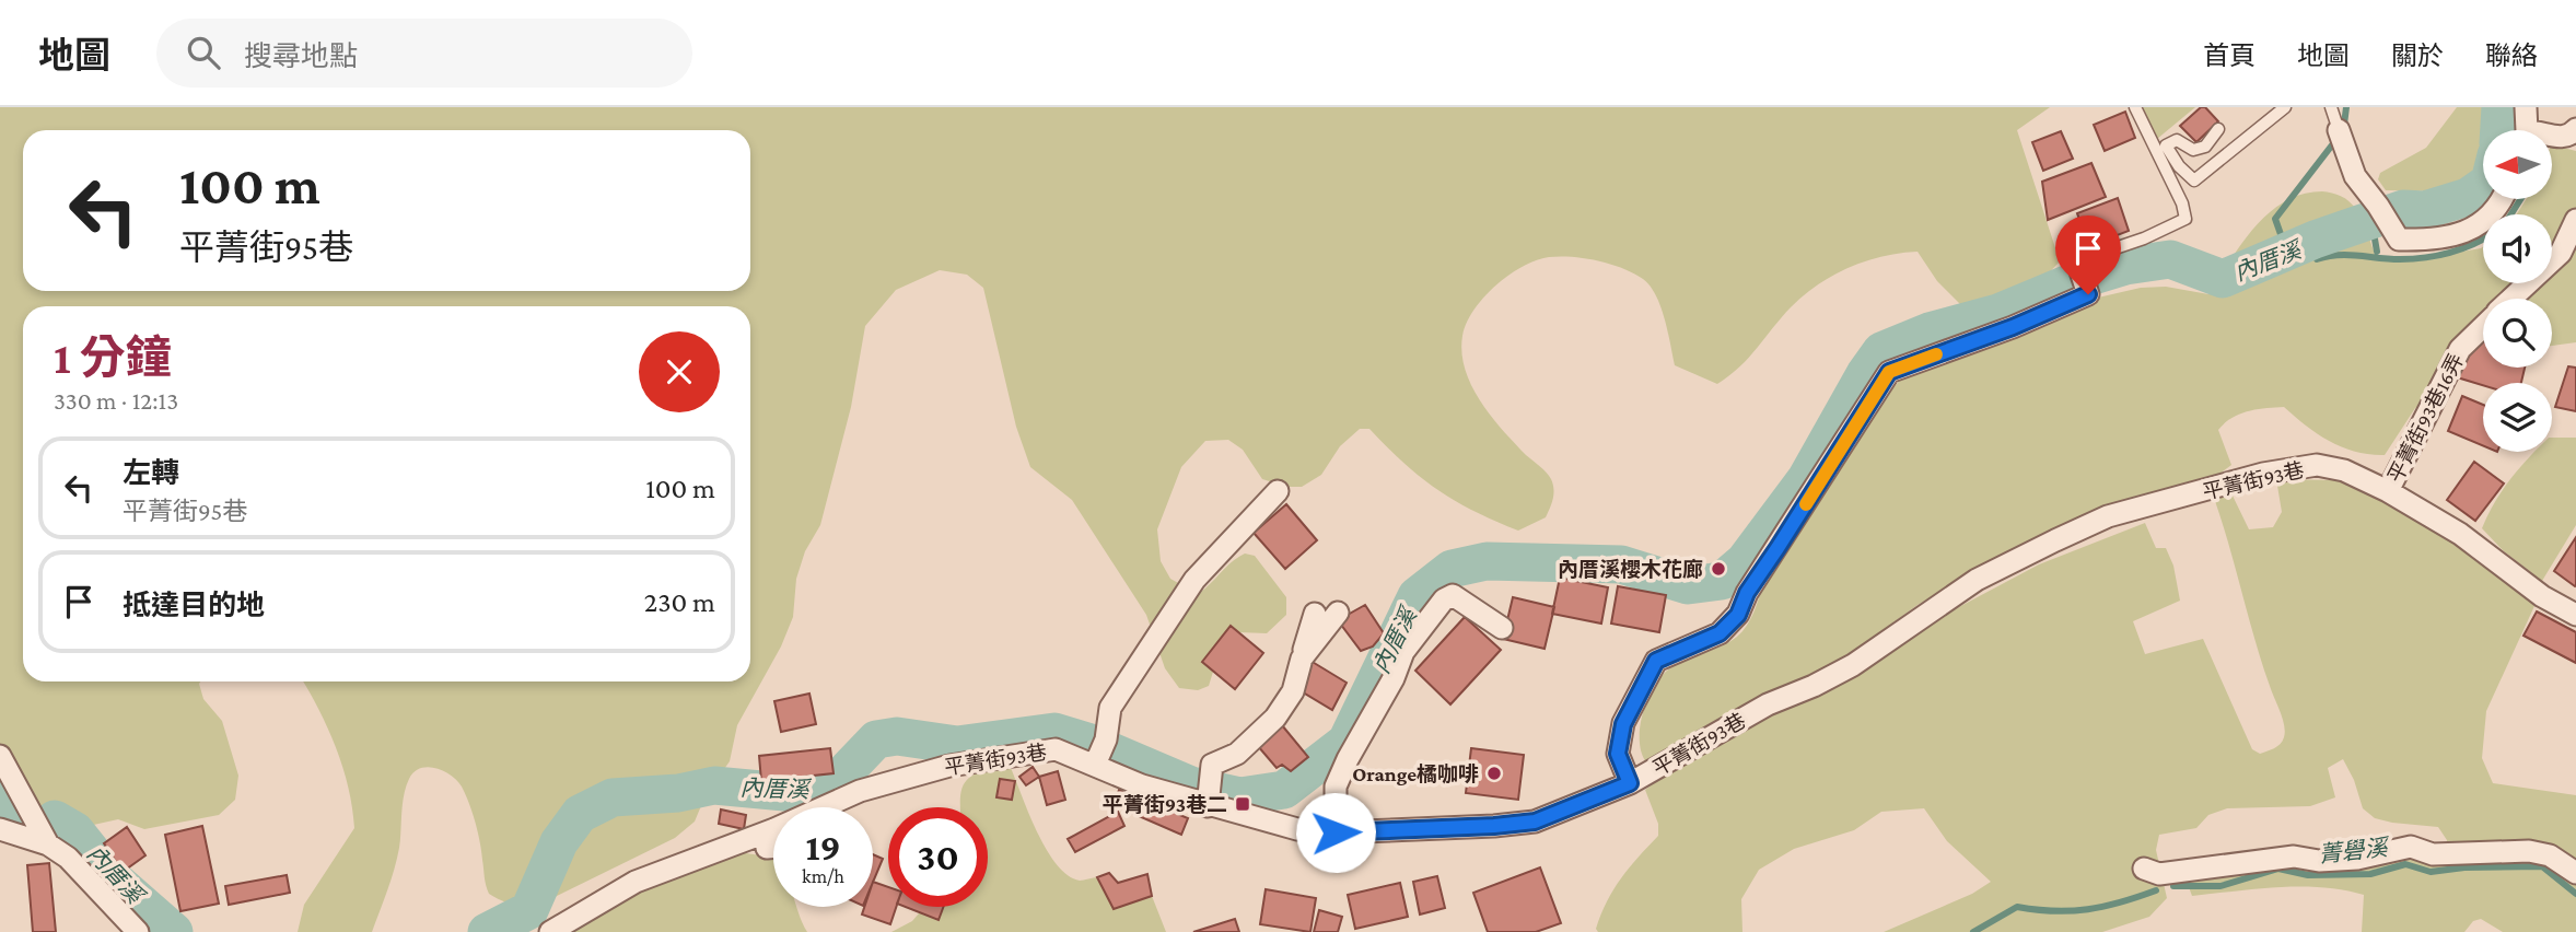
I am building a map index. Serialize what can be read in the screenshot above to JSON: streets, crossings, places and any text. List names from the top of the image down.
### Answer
{
  "streets": {
    "street": ["平菁街93巷16弄", "平菁街93巷"]
  },
  "crossings": [
    ["平菁街93巷16弄", "平菁街93巷"]
  ],
  "water": ["內厝溪", "菁礐溪"],
  "places": {
    "other": ["內厝溪櫻木花廊", "Orange橘咖啡"],
    "transit": ["平菁街93巷二"]
  },
  "north": "left",
  "page": {
    "header": "地圖",
    "search": "搜尋地點",
    "nav": [
      "首頁",
      "地圖",
      "關於",
      "聯絡"
    ],
    "turn": ["100 m", "平菁街95巷"],
    "heading": ["1 分鐘", "330 m · 12:13"],
    "list": [
      {
        "name": "左轉",
        "note": "平菁街95巷",
        "value": "100 m"
      },
      {
        "name": "抵達目的地",
        "value": "230 m"
      }
    ],
    "speed": "19 km/h",
    "limit": "30"
  }
}
